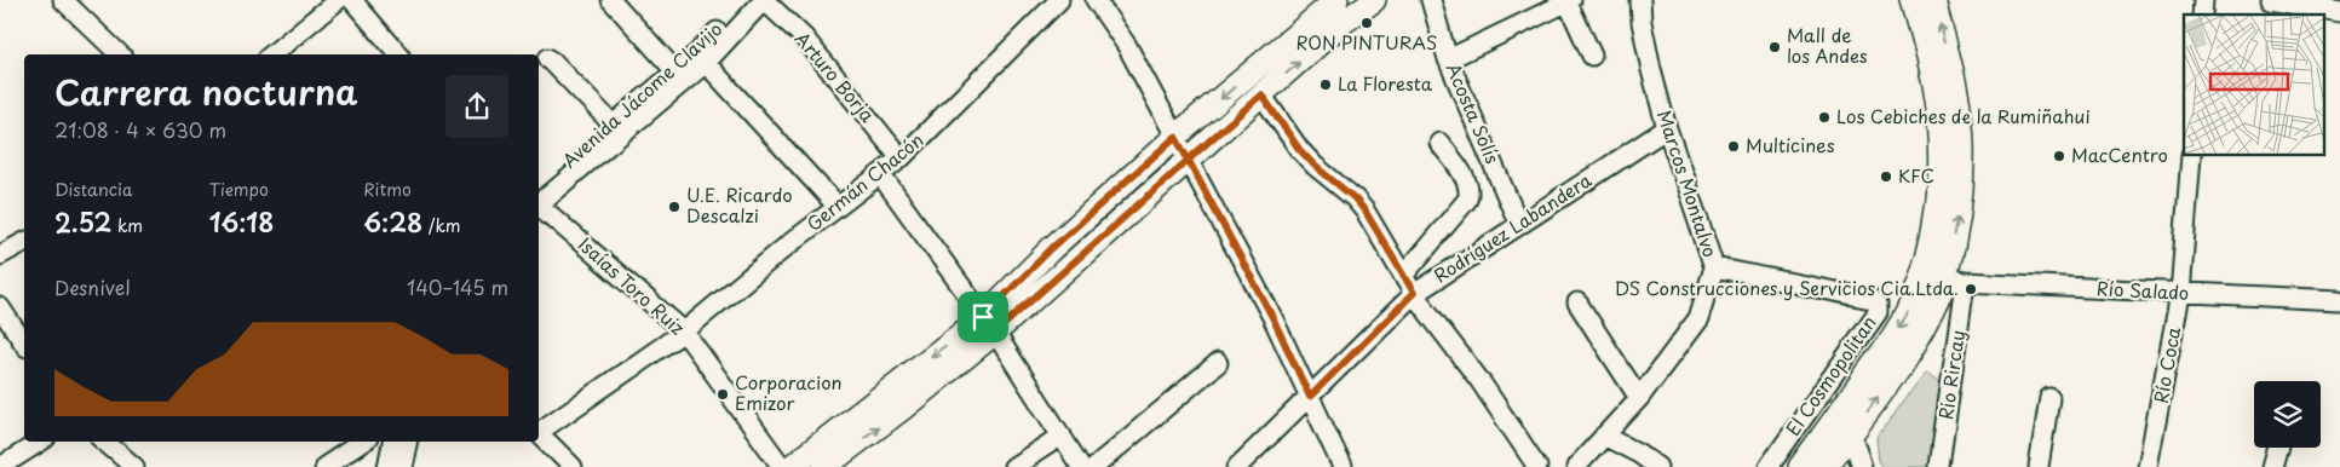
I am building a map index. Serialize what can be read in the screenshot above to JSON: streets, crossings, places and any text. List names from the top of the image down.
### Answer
{
  "streets": {
    "street": [
      "Arturo Borja",
      "Avenida Jácome Clavijo",
      "Acosta Solís",
      "Germán Chacón",
      "Marcos Montalvo",
      "Rodríguez Labandera",
      "Isaías Toro Ruiz",
      "Río Salado",
      "Río Coca",
      "Rio Rircay",
      "El Cosmopolitan"
    ]
  },
  "crossings": [
    ["Arturo Borja", "Avenida Jácome Clavijo"],
    ["Arturo Borja", "Germán Chacón"],
    ["Acosta Solís", "Rodríguez Labandera"],
    ["Germán Chacón", "Isaías Toro Ruiz"],
    ["Marcos Montalvo", "Rodríguez Labandera"],
    ["Marcos Montalvo", "El Cosmopolitan"],
    ["Río Salado", "Río Coca"],
    ["Río Salado", "Rio Rircay"]
  ],
  "places": [
    "RON PINTURAS",
    "Mall de los Andes",
    "La Floresta",
    "Los Cebiches de la Rumiñahui",
    "Multicines",
    "MacCentro",
    "KFC",
    "U.E. Ricardo Descalzi",
    "DS Construcciones y Servicios Cia.Ltda.",
    "Corporacion Emizor"
  ],
  "page": {
    "heading": ["Carrera nocturna", "21:08 · 4 × 630 m"],
    "stats": [
      ["Distancia", "2.52 km"],
      ["Tiempo", "16:18"],
      ["Ritmo", "6:28 /km"]
    ],
    "chart": ["Desnivel", "140–145 m"]
  }
}
